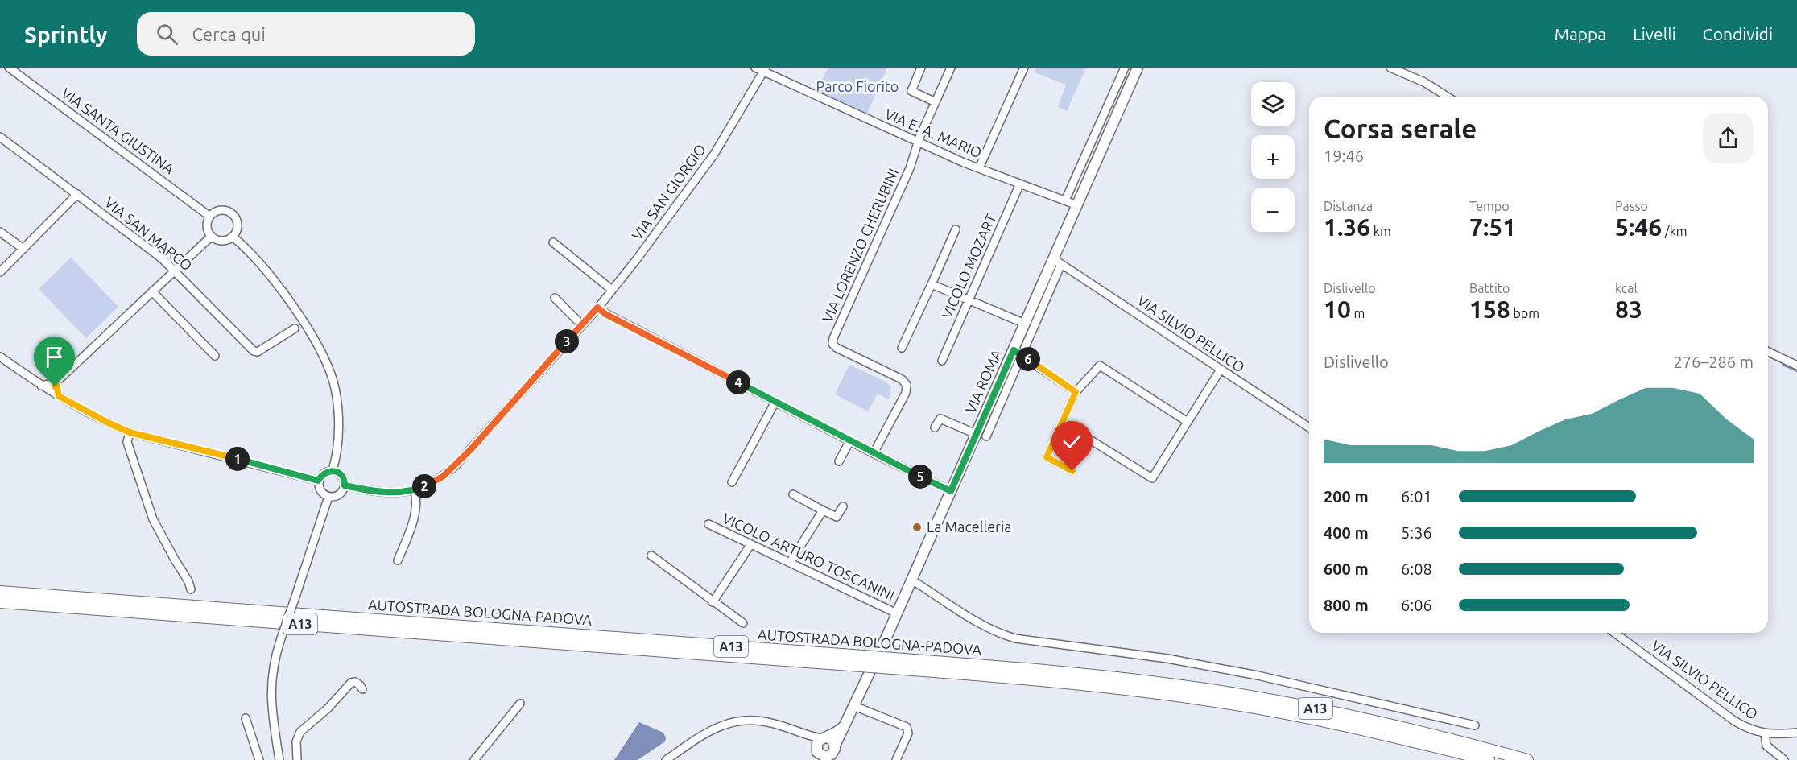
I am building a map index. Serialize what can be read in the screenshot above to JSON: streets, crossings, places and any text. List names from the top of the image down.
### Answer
{
  "streets": {
    "highway": ["AUTOSTRADA BOLOGNA-PADOVA", "A13"],
    "main road": ["VIA ROMA"],
    "street": [
      "VIA SANTA GIUSTINA",
      "VIA E. A. MARIO",
      "VIA SAN GIORGIO",
      "VIA SAN MARCO",
      "VIA LORENZO CHERUBINI",
      "VICOLO MOZART",
      "VIA SILVIO PELLICO",
      "VICOLO ARTURO TOSCANINI"
    ]
  },
  "crossings": [
    ["VIA E. A. MARIO", "VIA SAN GIORGIO"],
    ["VIA E. A. MARIO", "VIA LORENZO CHERUBINI"],
    ["VIA E. A. MARIO", "VICOLO MOZART"],
    ["VIA E. A. MARIO", "VIA ROMA"],
    ["VIA SILVIO PELLICO", "VIA ROMA"],
    ["VIA ROMA", "VICOLO ARTURO TOSCANINI"]
  ],
  "parks": ["Parco Fiorito"],
  "places": ["La Macelleria"],
  "page": {
    "header": "Sprintly",
    "search": "Cerca qui",
    "nav": ["Mappa", "Livelli", "Condividi"],
    "map_buttons": ["+", "−"],
    "heading": ["Corsa serale", "19:46"],
    "stats": [
      ["Distanza", "1.36 km"],
      ["Tempo", "7:51"],
      ["Passo", "5:46 /km"],
      ["Dislivello", "10 m"],
      ["Battito", "158 bpm"],
      ["kcal", "83"]
    ],
    "pins": [
      "3",
      "6",
      "4",
      "1",
      "5",
      "2"
    ],
    "chart": ["Dislivello", "276–286 m"],
    "list": [
      {
        "name": "200 m",
        "note": "6:01"
      },
      {
        "name": "400 m",
        "note": "5:36"
      },
      {
        "name": "600 m",
        "note": "6:08"
      },
      {
        "name": "800 m",
        "note": "6:06"
      }
    ]
  }
}
